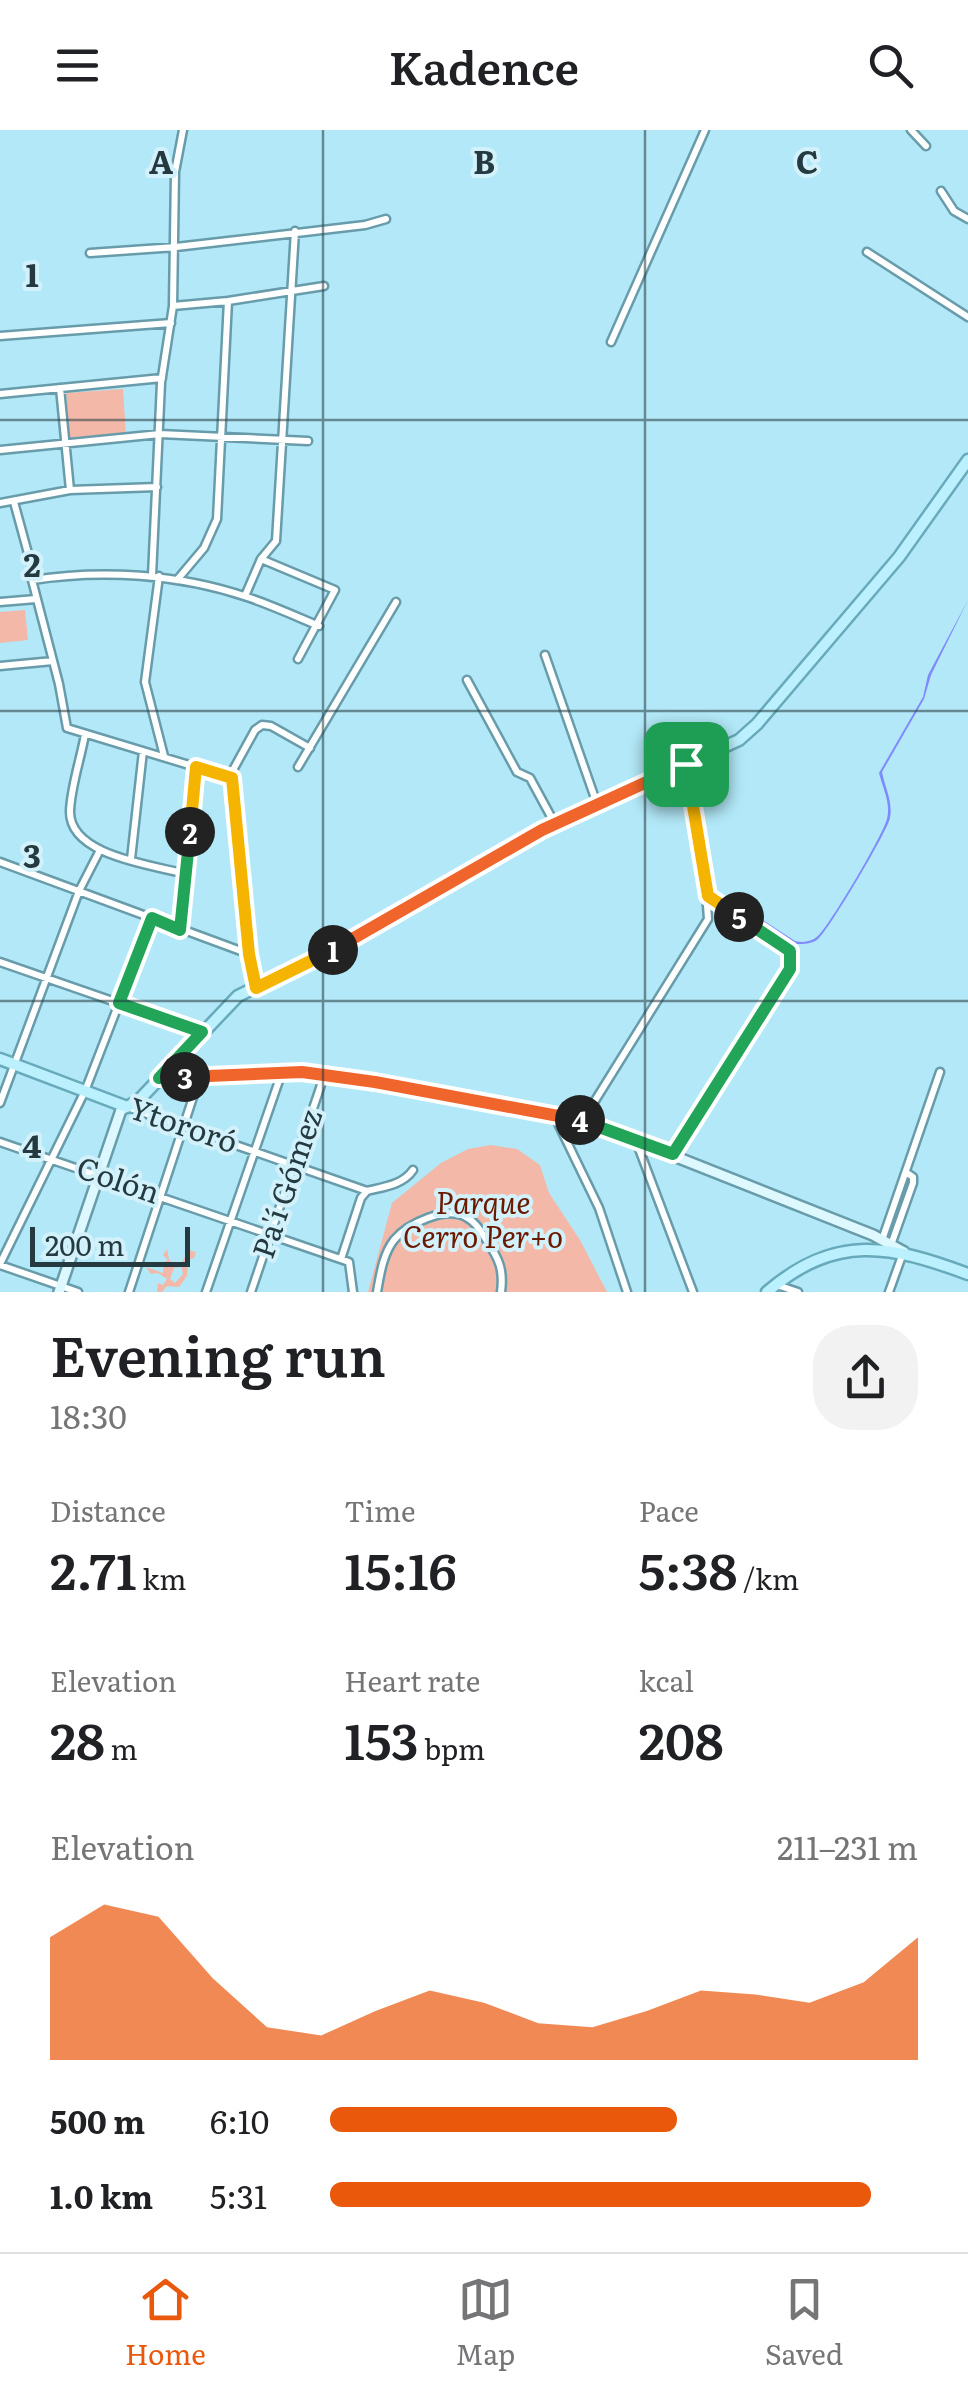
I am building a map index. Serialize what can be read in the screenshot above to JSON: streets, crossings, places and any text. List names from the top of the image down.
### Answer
{
  "streets": {
    "main road": ["Ytororó"],
    "street": ["Colón", "Pa'í Gómez"]
  },
  "crossings": [
    ["Ytororó", "Pa'í Gómez"],
    ["Colón", "Pa'í Gómez"]
  ],
  "parks": ["Parque Cerro Per+o"],
  "scale_bar": "200 m",
  "page": {
    "header": "Kadence",
    "pins": [
      "2",
      "5",
      "1",
      "3",
      "4"
    ],
    "scale": "200 m",
    "heading": ["Evening run", "18:30"],
    "stats": [
      ["Distance", "2.71 km"],
      ["Time", "15:16"],
      ["Pace", "5:38 /km"],
      ["Elevation", "28 m"],
      ["Heart rate", "153 bpm"],
      ["kcal", "208"]
    ],
    "chart": ["Elevation", "211–231 m"],
    "list": [
      {
        "name": "500 m",
        "note": "6:10"
      },
      {
        "name": "1.0 km",
        "note": "5:31"
      }
    ],
    "tabs": ["Home", "Map", "Saved"]
  },
  "grid": {
    "columns": ["A", "B", "C"],
    "rows": [
      "1",
      "2",
      "3",
      "4"
    ]
  }
}
